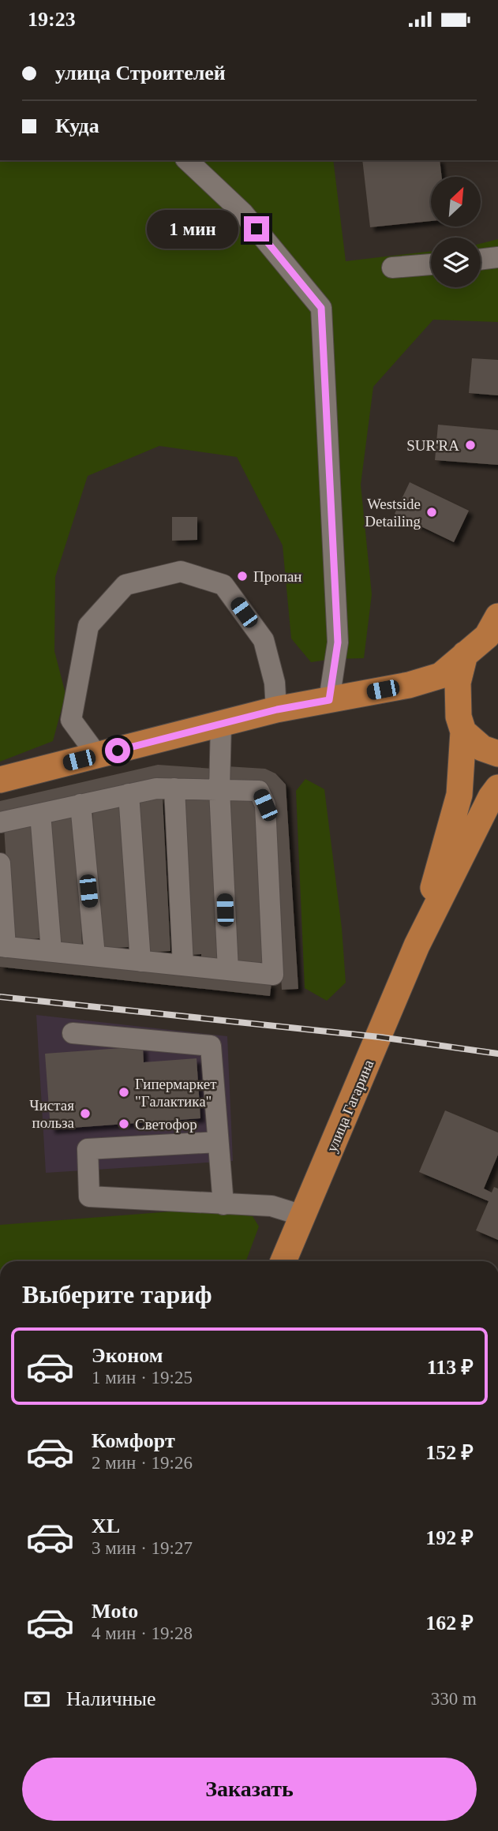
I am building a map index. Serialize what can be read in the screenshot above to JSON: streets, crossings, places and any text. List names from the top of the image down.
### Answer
{
  "streets": {
    "main road": ["улица Гагарина"]
  },
  "places": [
    "SUR'RA",
    "Westside Detailing",
    "Пропан",
    "Гипермаркет \"Галактика\"",
    "Чистая польза",
    "Светофор"
  ],
  "north": "top right",
  "page": {
    "status": "19:23",
    "banner": ["улица Строителей", "Куда"],
    "bubble": "1 мин",
    "heading": "Выберите тариф",
    "list": [
      {
        "name": "Эконом",
        "note": "1 мин · 19:25",
        "value": "113 ₽"
      },
      {
        "name": "Комфорт",
        "note": "2 мин · 19:26",
        "value": "152 ₽"
      },
      {
        "name": "XL",
        "note": "3 мин · 19:27",
        "value": "192 ₽"
      },
      {
        "name": "Moto",
        "note": "4 мин · 19:28",
        "value": "162 ₽"
      }
    ],
    "pay": ["Наличные", "330 m"],
    "buttons": "Заказать"
  }
}
